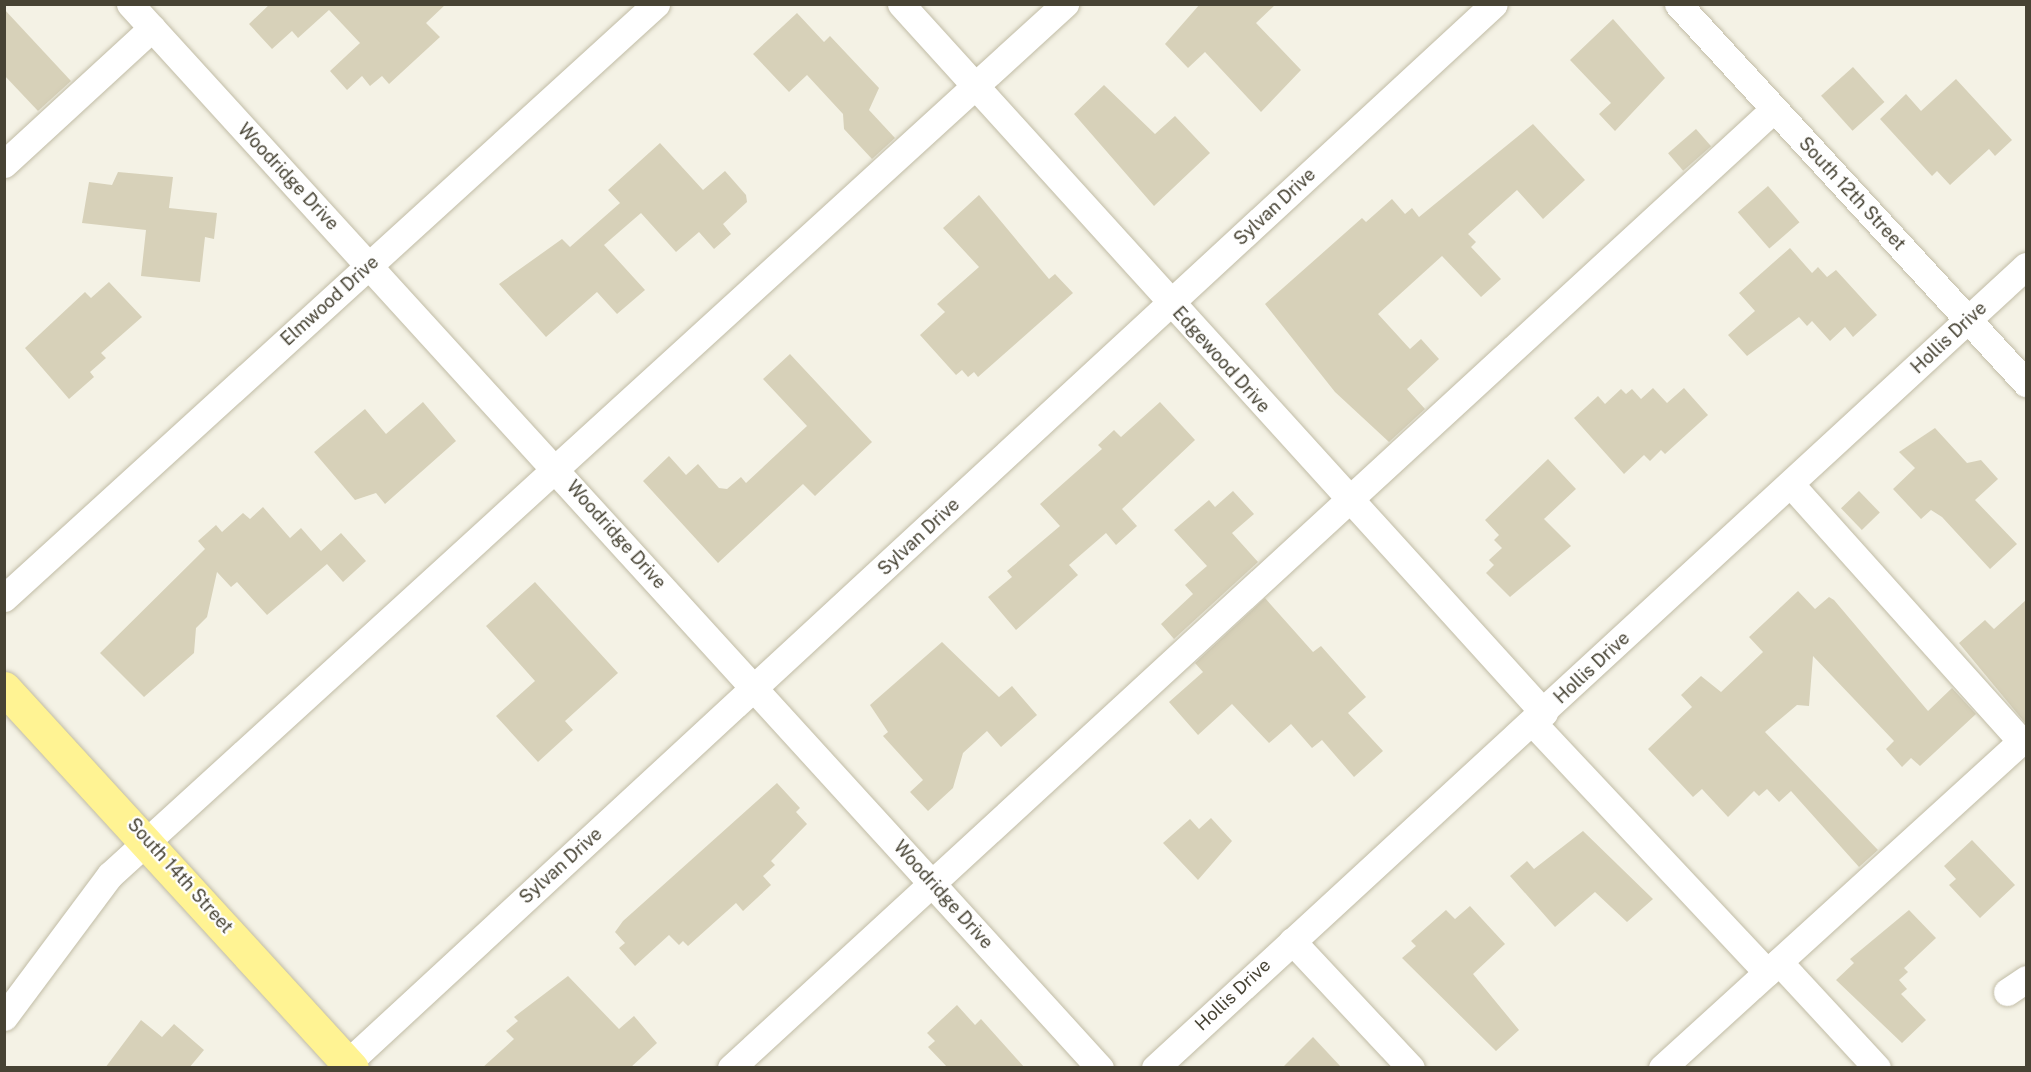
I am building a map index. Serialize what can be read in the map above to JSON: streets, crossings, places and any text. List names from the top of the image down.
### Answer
{
  "streets": {
    "main road": ["South 14th Street"],
    "street": [
      "Woodridge Drive",
      "South 12th Street",
      "Sylvan Drive",
      "Elmwood Drive",
      "Hollis Drive",
      "Edgewood Drive"
    ]
  },
  "crossings": [
    ["Woodridge Drive", "Sylvan Drive"],
    ["Woodridge Drive", "Elmwood Drive"],
    ["South 12th Street", "Hollis Drive"],
    ["Sylvan Drive", "Edgewood Drive"],
    ["Sylvan Drive", "South 14th Street"],
    ["Hollis Drive", "Edgewood Drive"]
  ]
}
